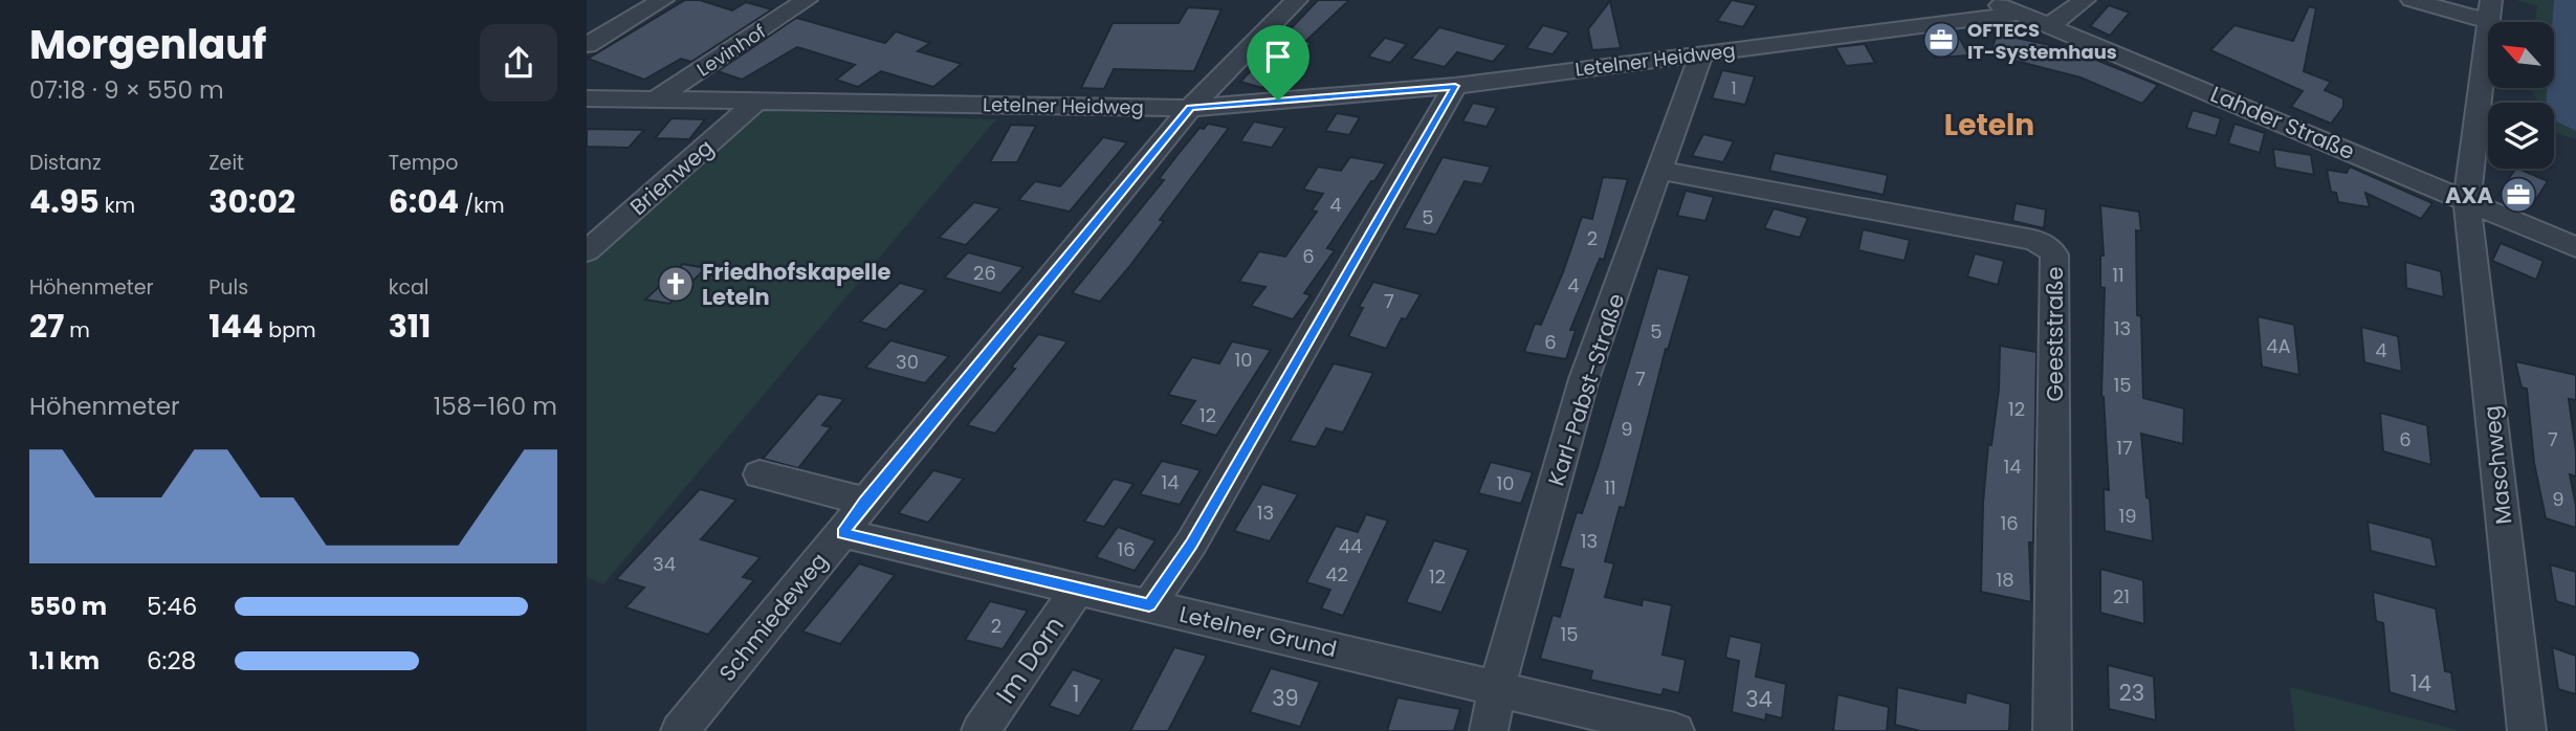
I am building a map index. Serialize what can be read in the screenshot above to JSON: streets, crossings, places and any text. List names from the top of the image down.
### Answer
{
  "streets": {
    "street": [
      "Levinhof",
      "Letelner Heidweg",
      "Lahder Straße",
      "Brienweg",
      "Geeststraße",
      "Karl-Pabst-Straße",
      "Maschweg",
      "Schmiedeweg",
      "Letelner Grund",
      "Im Dorn"
    ]
  },
  "crossings": [
    ["Levinhof", "Letelner Heidweg"],
    ["Letelner Heidweg", "Lahder Straße"],
    ["Letelner Heidweg", "Brienweg"],
    ["Letelner Heidweg", "Karl-Pabst-Straße"],
    ["Letelner Heidweg", "Schmiedeweg"],
    ["Lahder Straße", "Maschweg"],
    ["Geeststraße", "Karl-Pabst-Straße"],
    ["Karl-Pabst-Straße", "Letelner Grund"],
    ["Schmiedeweg", "Letelner Grund"],
    ["Letelner Grund", "Im Dorn"]
  ],
  "districts": ["Leteln"],
  "places": {
    "office": ["OFTECS IT-Systemhaus", "AXA"],
    "church": ["Friedhofskapelle Leteln"]
  },
  "house_numbers": [
    "1",
    "4",
    "5",
    "2",
    "6",
    "26",
    "11",
    "4",
    "7",
    "13",
    "5",
    "6",
    "4A",
    "4",
    "10",
    "30",
    "7",
    "15",
    "12",
    "12",
    "9",
    "6",
    "7",
    "17",
    "14",
    "14",
    "10",
    "11",
    "9",
    "13",
    "19",
    "16",
    "13",
    "44",
    "16",
    "34",
    "42",
    "12",
    "18",
    "21",
    "2",
    "15",
    "14",
    "23",
    "1",
    "39",
    "34"
  ],
  "north": "top left",
  "page": {
    "heading": ["Morgenlauf", "07:18 · 9 × 550 m"],
    "stats": [
      ["Distanz", "4.95 km"],
      ["Zeit", "30:02"],
      ["Tempo", "6:04 /km"],
      ["Höhenmeter", "27 m"],
      ["Puls", "144 bpm"],
      ["kcal", "311"]
    ],
    "chart": ["Höhenmeter", "158–160 m"],
    "list": [
      {
        "name": "550 m",
        "note": "5:46"
      },
      {
        "name": "1.1 km",
        "note": "6:28"
      }
    ]
  }
}
